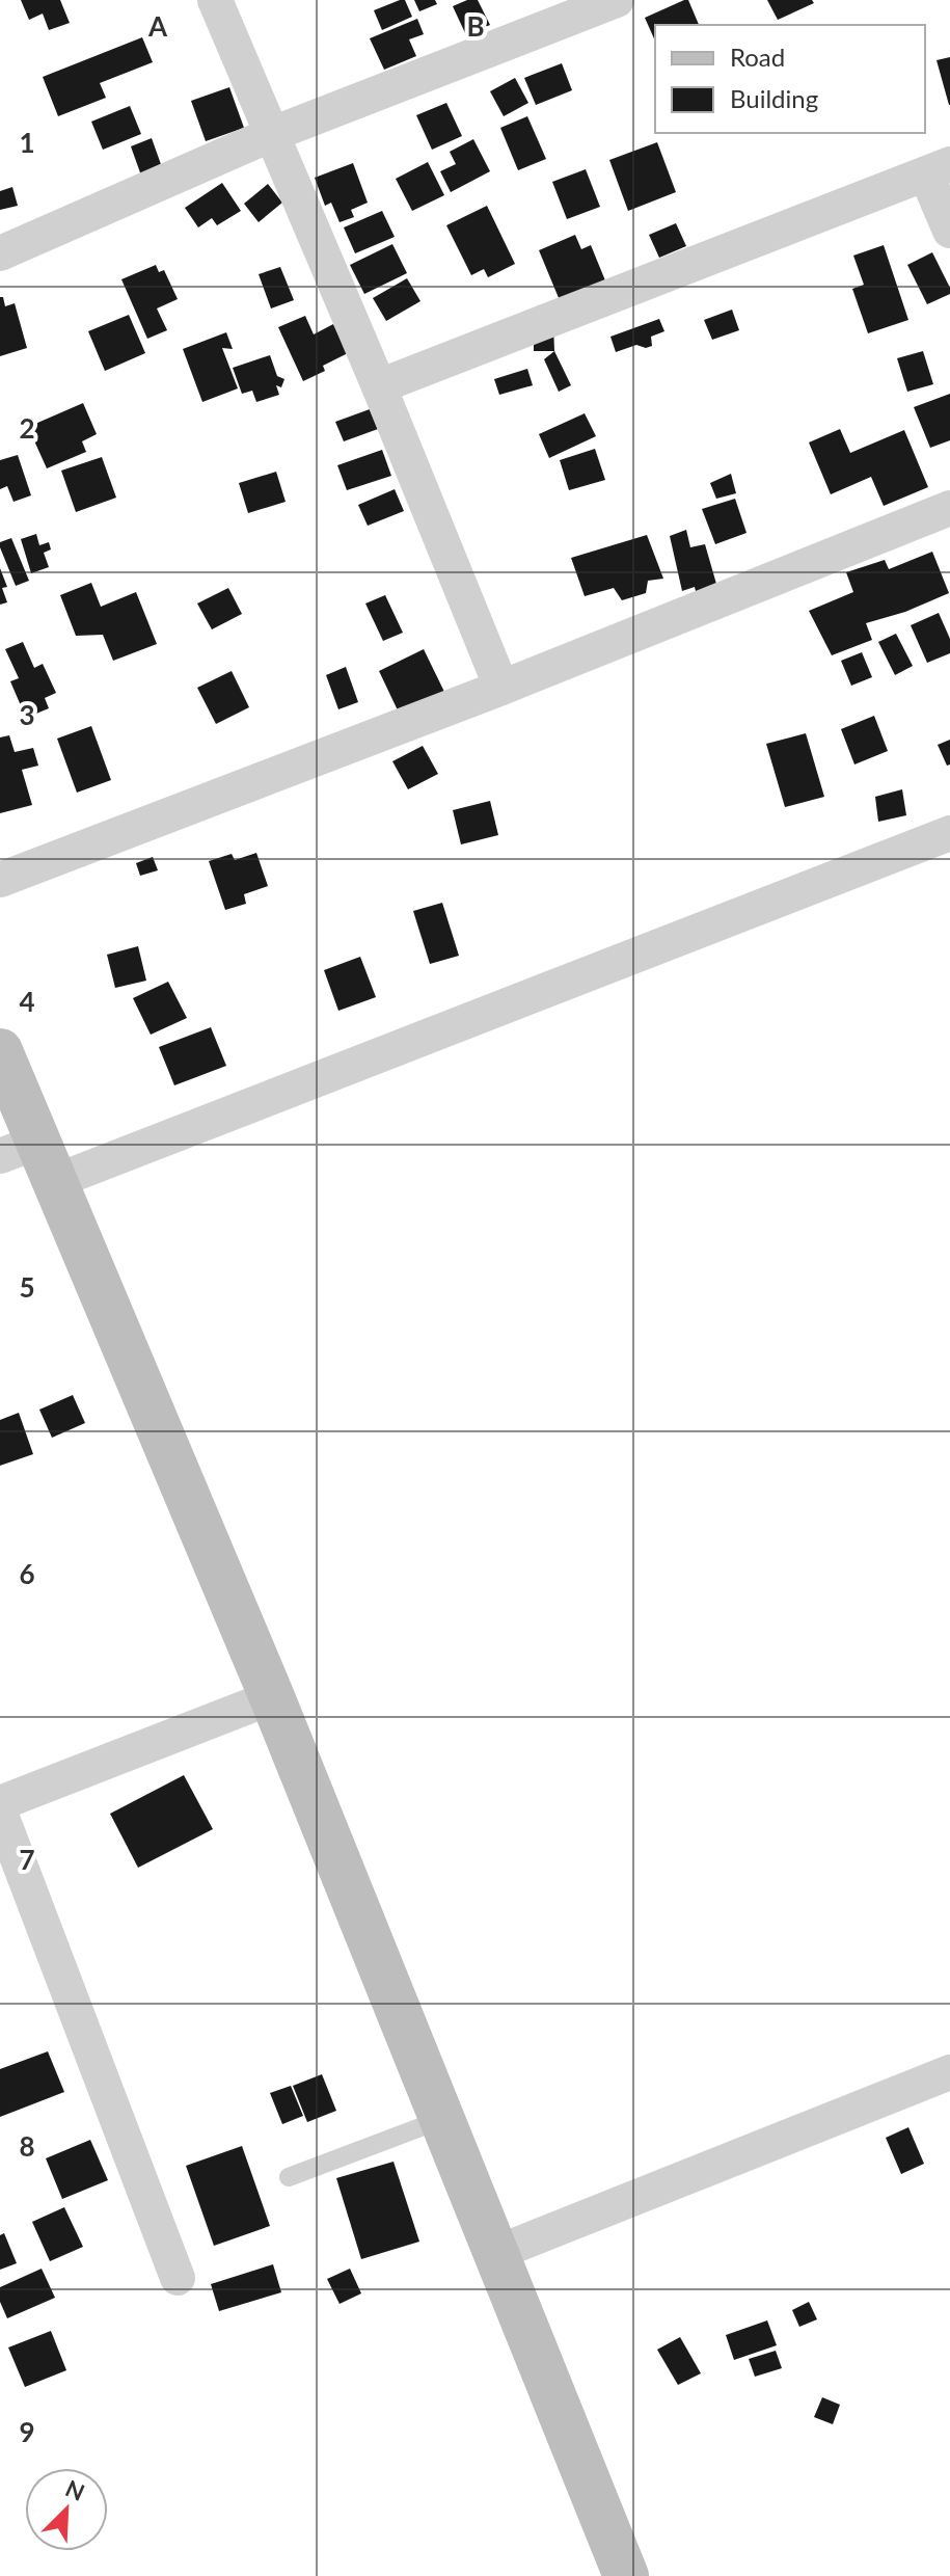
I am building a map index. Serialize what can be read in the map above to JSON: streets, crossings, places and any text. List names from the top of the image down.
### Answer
{
  "legend": ["Road", "Building"],
  "north": "top right",
  "grid": {
    "columns": ["A", "B"],
    "rows": [
      "1",
      "2",
      "3",
      "4",
      "5",
      "6",
      "7",
      "8",
      "9"
    ]
  }
}
